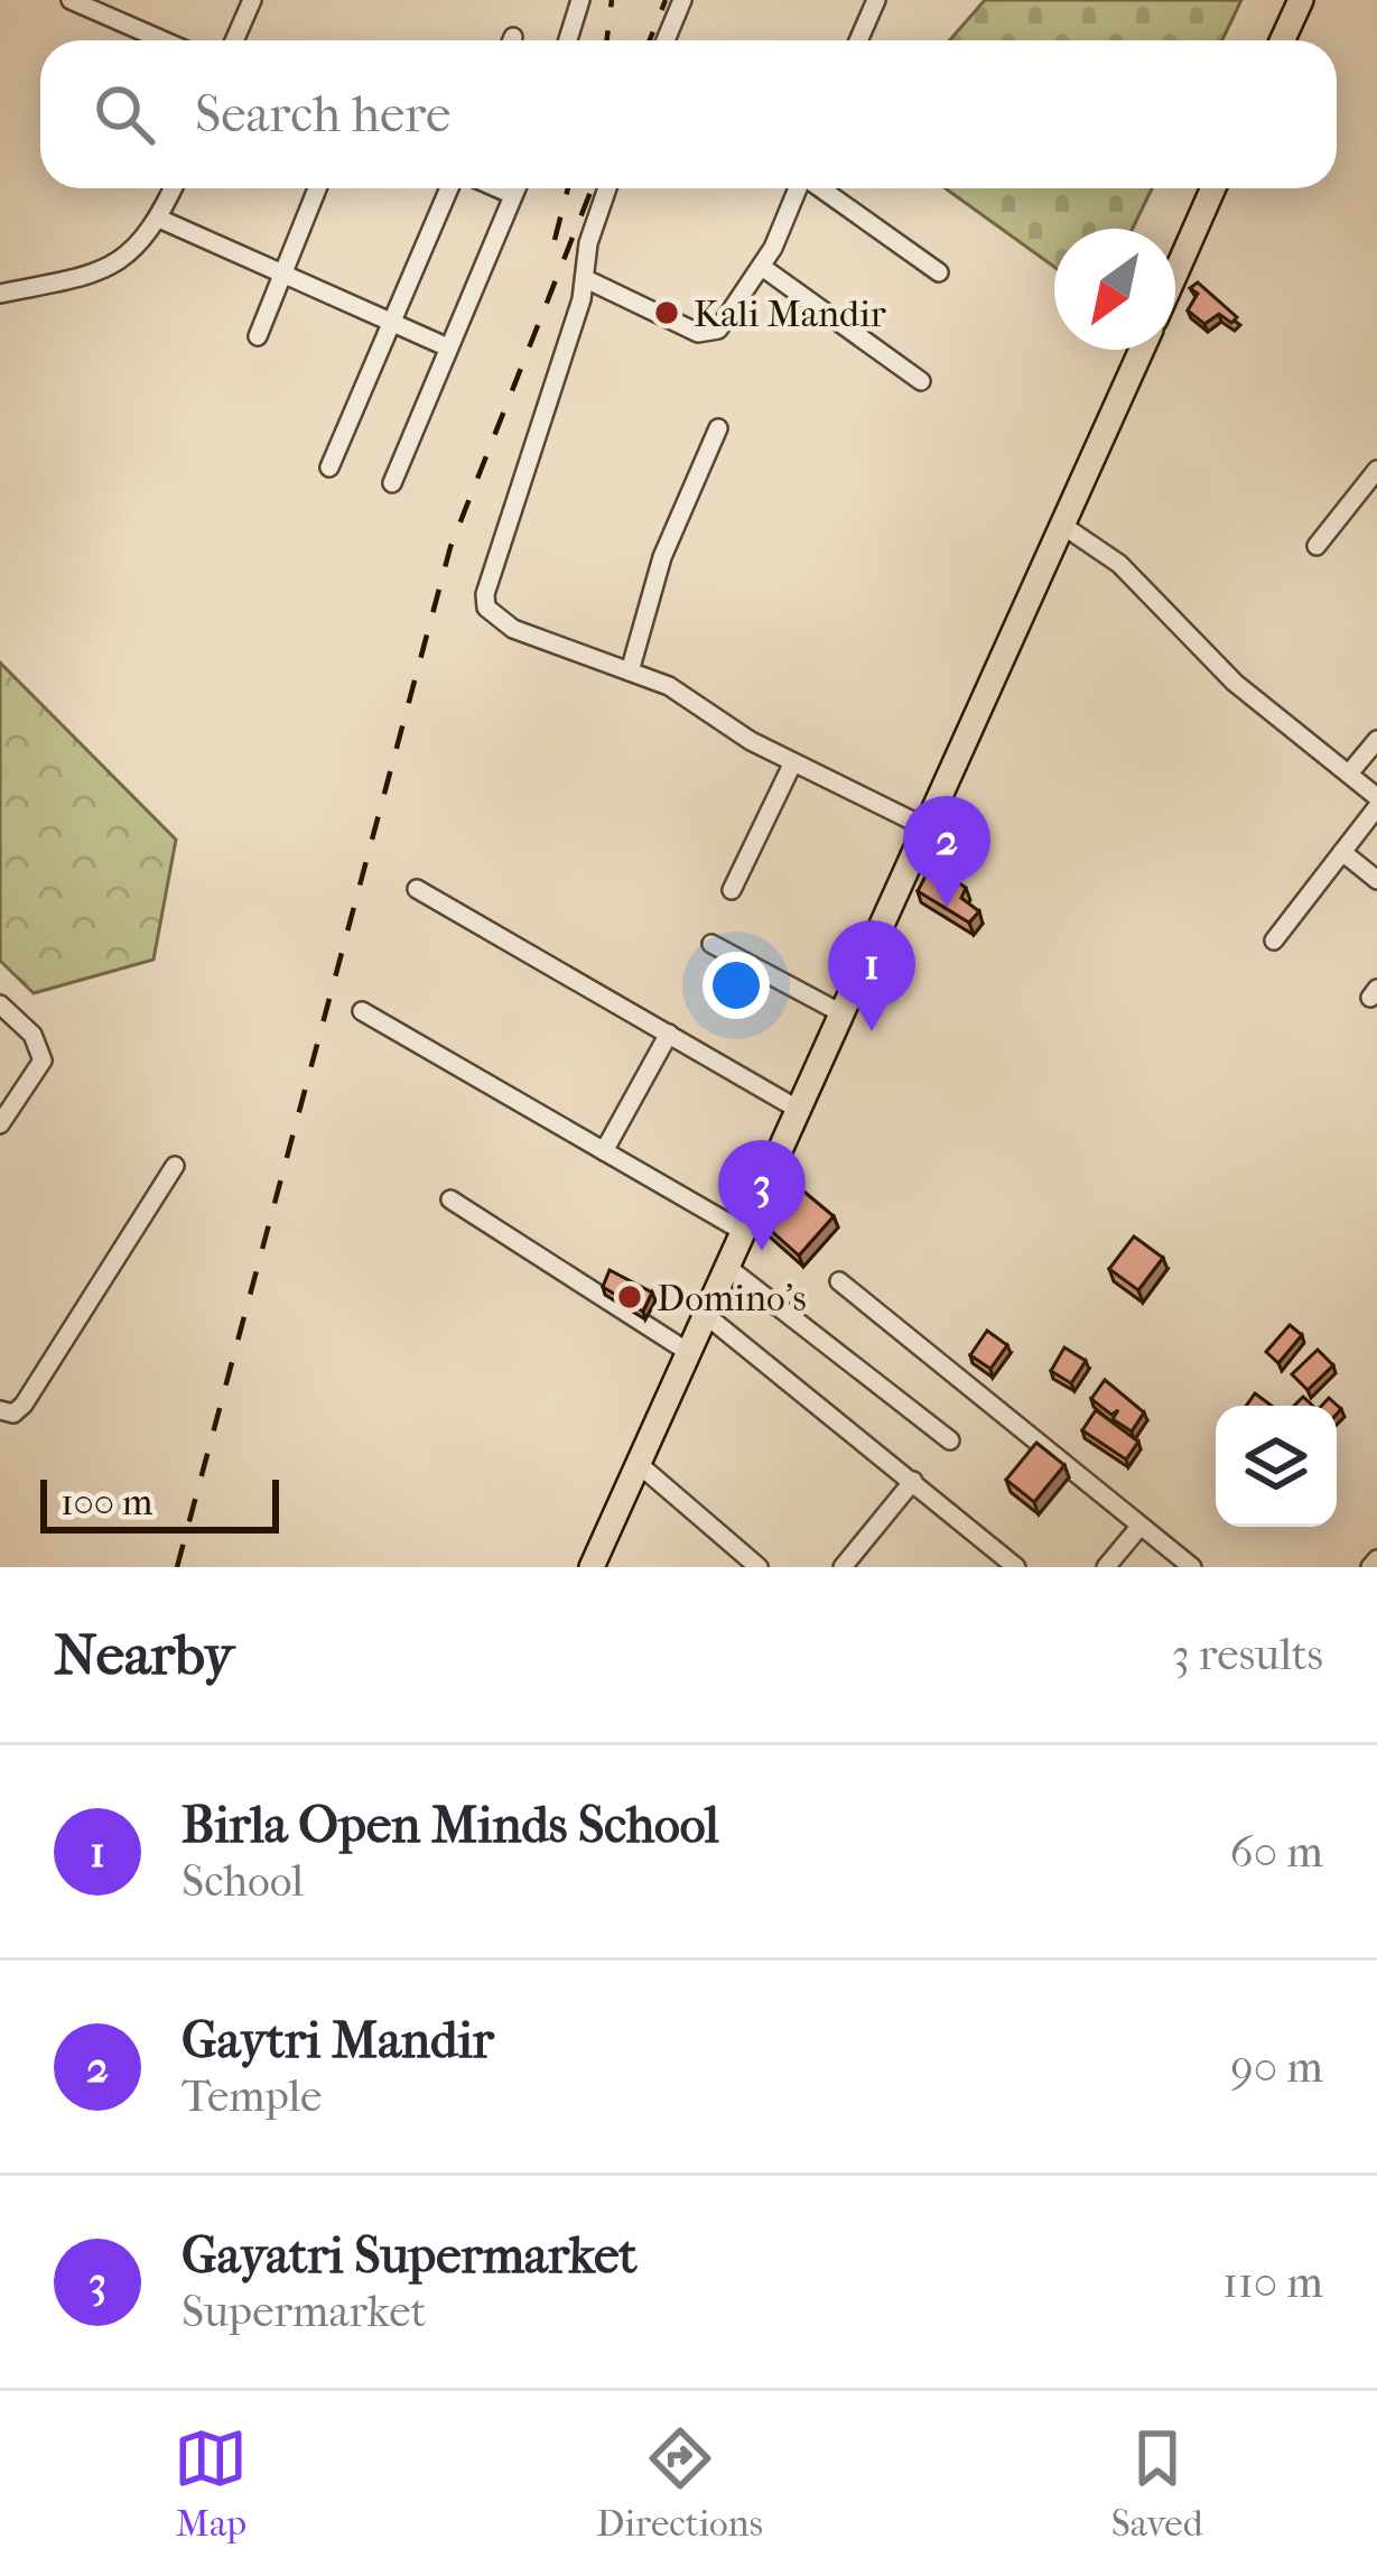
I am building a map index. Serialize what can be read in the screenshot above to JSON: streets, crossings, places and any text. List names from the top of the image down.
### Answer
{
  "places": ["Kali Mandir", "Domino's"],
  "scale_bar": "100 m",
  "north": "bottom left",
  "page": {
    "search": "Search here",
    "pins": ["2", "1", "3"],
    "scale": "100 m",
    "heading": ["Nearby", "3 results"],
    "list": [
      {
        "mark": "1",
        "name": "Birla Open Minds School",
        "note": "School",
        "value": "60 m"
      },
      {
        "mark": "2",
        "name": "Gaytri Mandir",
        "note": "Temple",
        "value": "90 m"
      },
      {
        "mark": "3",
        "name": "Gayatri Supermarket",
        "note": "Supermarket",
        "value": "110 m"
      }
    ],
    "nav": ["Map", "Directions", "Saved"]
  }
}
